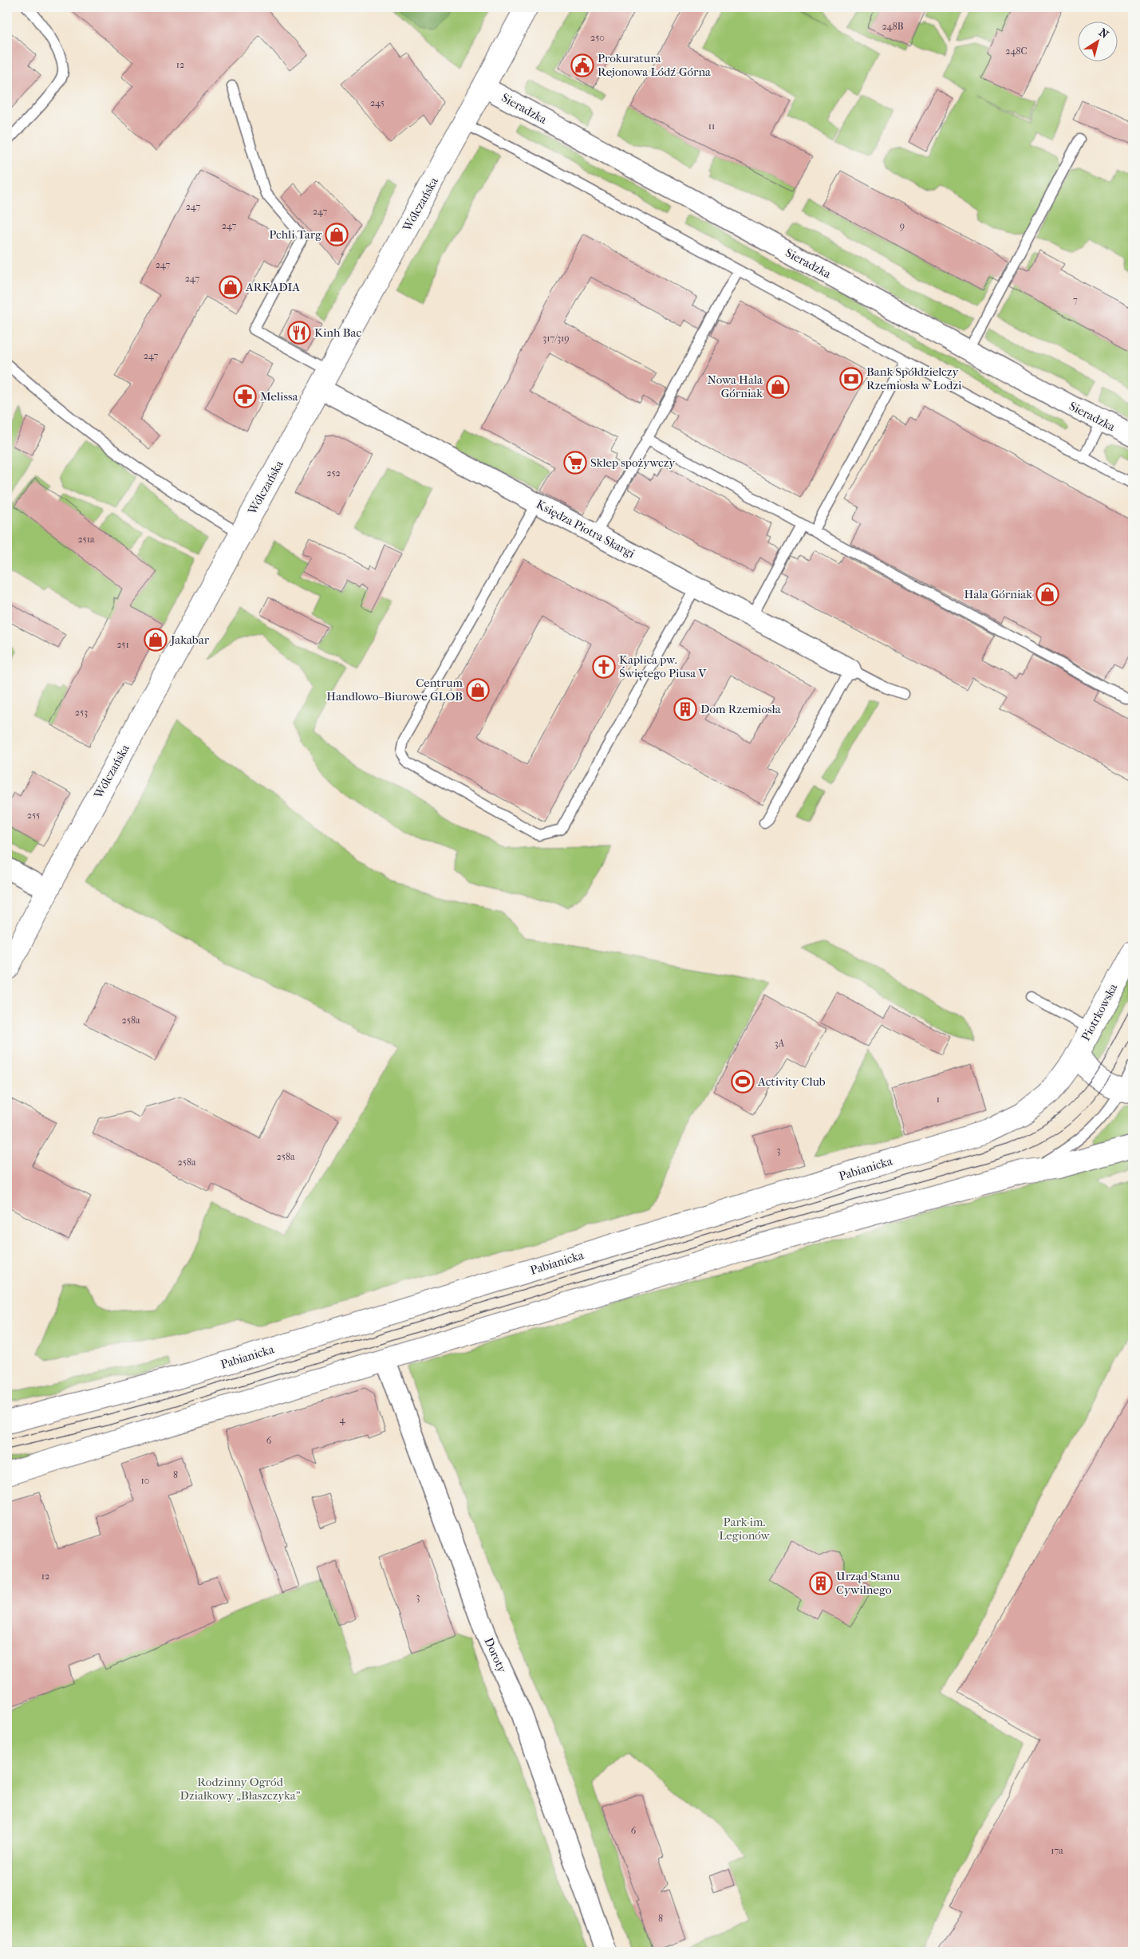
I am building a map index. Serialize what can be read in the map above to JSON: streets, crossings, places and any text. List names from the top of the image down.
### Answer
{
  "streets": {
    "street": [
      "Sieradzka",
      "Wólczańska",
      "Księdza Piotra Skargi",
      "Piotrkowska",
      "Pabianicka",
      "Doroty"
    ]
  },
  "crossings": [
    ["Sieradzka", "Wólczańska"],
    ["Wólczańska", "Księdza Piotra Skargi"],
    ["Piotrkowska", "Pabianicka"]
  ],
  "parks": ["Park im. Legionów", "Rodzinny Ogród Działkowy „Błaszczyka”"],
  "places": {
    "public building": ["Prokuratura Rejonowa Łódź-Górna"],
    "shop": [
      "Pchli Targ",
      "ARKADIA",
      "Nowa Hala Górniak",
      "Hala Górniak",
      "Jakabar",
      "Centrum Handlowo–Biurowe GLOB"
    ],
    "restaurant": ["Kinh Bac"],
    "bank": ["Bank Spółdzielczy Rzemiosła w Łodzi"],
    "pharmacy": ["Melissa"],
    "supermarket": ["Sklep spożywczy"],
    "church": ["Kaplica pw. Świętego Piusa V"],
    "building": ["Dom Rzemiosła", "Urząd Stanu Cywilnego"],
    "sports": ["Activity Club"]
  },
  "house_numbers": [
    "248B",
    "250",
    "248C",
    "12",
    "245",
    "11",
    "247",
    "247",
    "247",
    "9",
    "247",
    "247",
    "7",
    "317/319",
    "247",
    "252",
    "251a",
    "251",
    "253",
    "255",
    "258a",
    "3A",
    "1",
    "3",
    "258a",
    "258a",
    "4",
    "6",
    "8",
    "10",
    "12",
    "3",
    "6",
    "17a",
    "8"
  ],
  "north": "top right"
}
